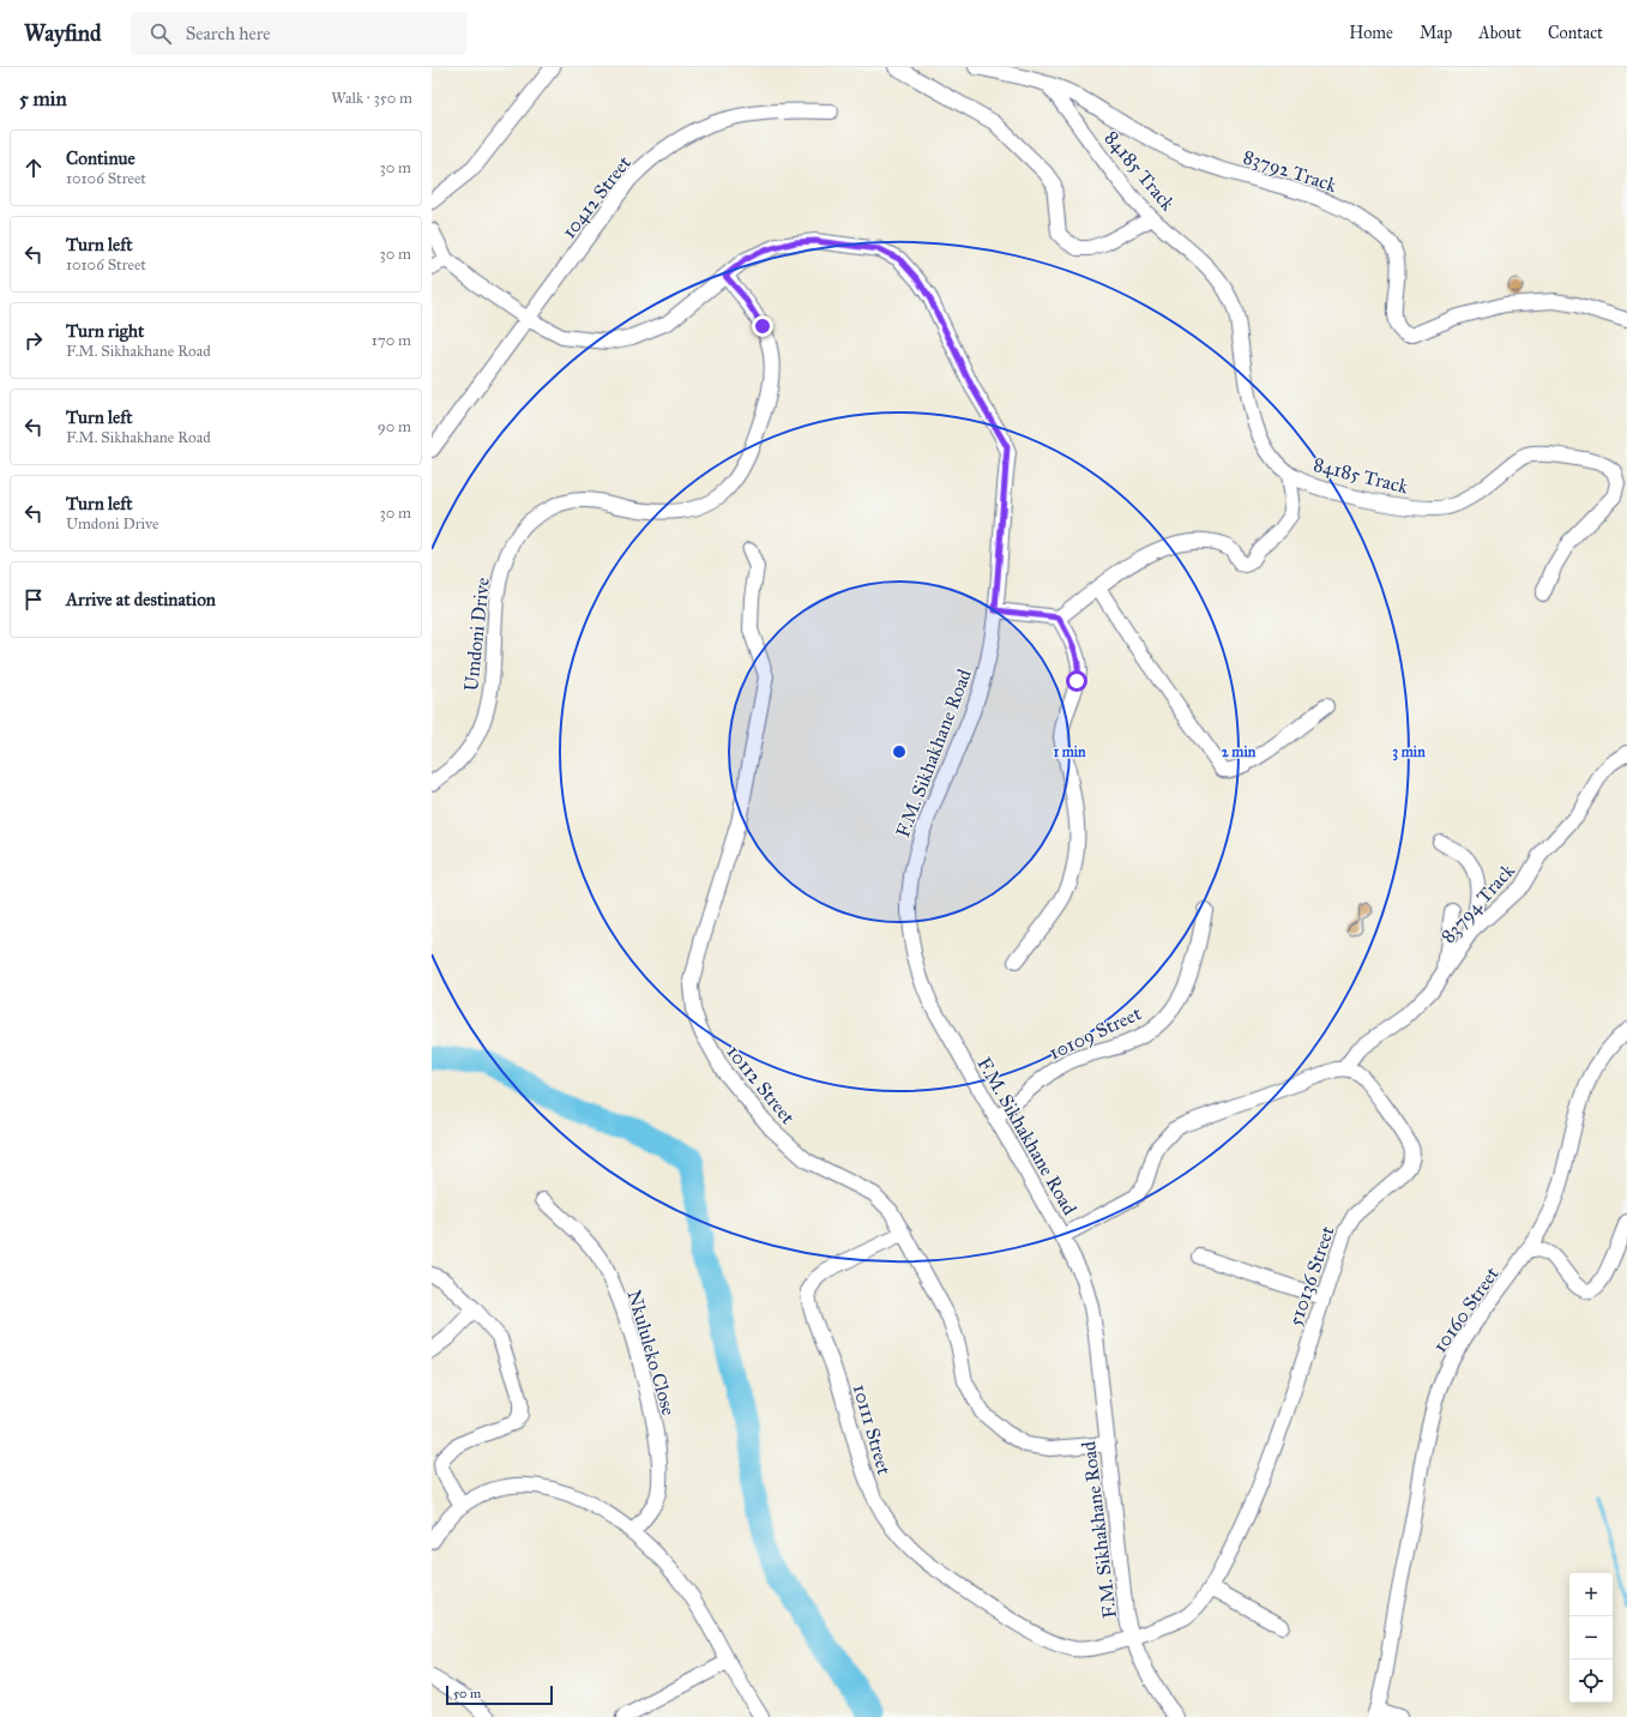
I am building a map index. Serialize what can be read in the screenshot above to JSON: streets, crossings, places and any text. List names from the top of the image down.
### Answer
{
  "streets": {
    "street": [
      "84185 Track",
      "83792 Track",
      "10412 Street",
      "Umdoni Drive",
      "F.M. Sikhakhane Road",
      "83794 Track",
      "10109 Street",
      "10112 Street",
      "510136 Street",
      "10160 Street",
      "Nkululeko Close",
      "10111 Street"
    ]
  },
  "crossings": [
    ["84185 Track", "83792 Track"],
    ["10412 Street", "F.M. Sikhakhane Road"],
    ["Umdoni Drive", "F.M. Sikhakhane Road"],
    ["F.M. Sikhakhane Road", "10109 Street"],
    ["F.M. Sikhakhane Road", "10112 Street"],
    ["F.M. Sikhakhane Road", "510136 Street"],
    ["F.M. Sikhakhane Road", "10111 Street"],
    ["83794 Track", "510136 Street"],
    ["10112 Street", "10111 Street"],
    ["510136 Street", "10111 Street"]
  ],
  "scale_bar": "50 m",
  "page": {
    "header": "Wayfind",
    "search": "Search here",
    "nav": [
      "Home",
      "Map",
      "About",
      "Contact"
    ],
    "heading": ["5 min", "Walk · 350 m"],
    "list": [
      ["Continue", "10106 Street", "30 m"],
      ["Turn left", "10106 Street", "30 m"],
      ["Turn right", "F.M. Sikhakhane Road", "170 m"],
      ["Turn left", "F.M. Sikhakhane Road", "90 m"],
      ["Turn left", "Umdoni Drive", "30 m"],
      "Arrive at destination"
    ],
    "map_buttons": ["+", "−"],
    "scale": "50 m"
  },
  "rings": ["1 min", "2 min", "3 min"]
}
